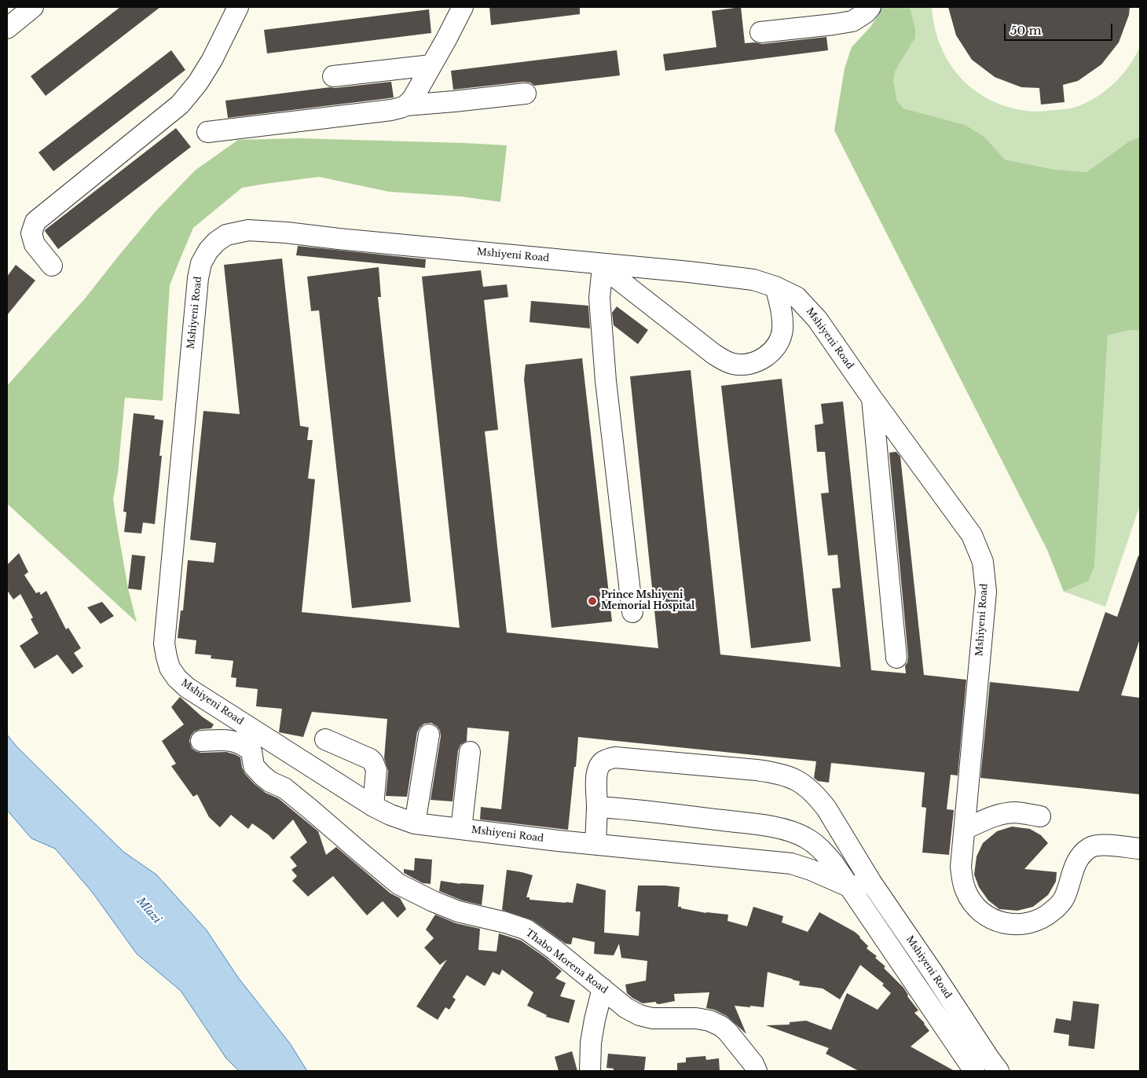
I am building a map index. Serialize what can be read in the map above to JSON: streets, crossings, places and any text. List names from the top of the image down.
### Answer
{
  "streets": {
    "street": ["Mshiyeni Road", "Thabo Morena Road"]
  },
  "water": ["Mlazi"],
  "places": ["Prince Mshiyeni Memorial Hospital"],
  "scale_bar": "50 m"
}
